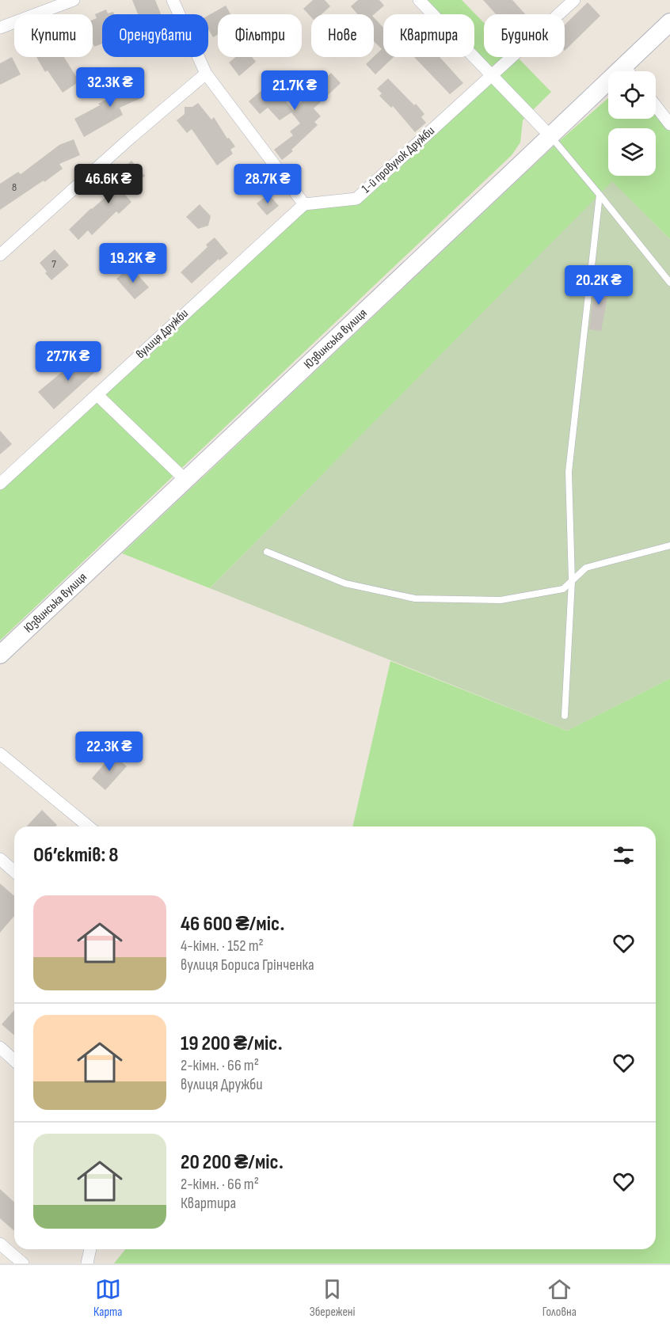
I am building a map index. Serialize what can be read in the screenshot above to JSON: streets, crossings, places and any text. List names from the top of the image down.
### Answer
{
  "streets": {
    "main road": ["Юзвинська вулиця"],
    "street": ["1-й провулок Дружби", "вулиця Дружби"]
  },
  "crossings": [
    ["1-й провулок Дружби", "вулиця Дружби"]
  ],
  "house_numbers": ["8", "7"],
  "page": {
    "chip": [
      "Купити",
      "Орендувати",
      "Фільтри",
      "Нове",
      "Квартира",
      "Будинок"
    ],
    "price": [
      "32.3K ₴",
      "21.7K ₴",
      "46.6K ₴",
      "28.7K ₴",
      "19.2K ₴",
      "20.2K ₴",
      "27.7K ₴",
      "22.3K ₴"
    ],
    "heading": "Об’єктів: 8",
    "list": [
      {
        "name": "46 600 ₴/міс.",
        "note": "4-кімн. · 152 m² · вулиця Бориса Грінченка"
      },
      {
        "name": "19 200 ₴/міс.",
        "note": "2-кімн. · 66 m² · вулиця Дружби"
      },
      {
        "name": "20 200 ₴/міс.",
        "note": "2-кімн. · 66 m² · Квартира"
      }
    ],
    "tabs": ["Карта", "Збережені", "Головна"]
  }
}
